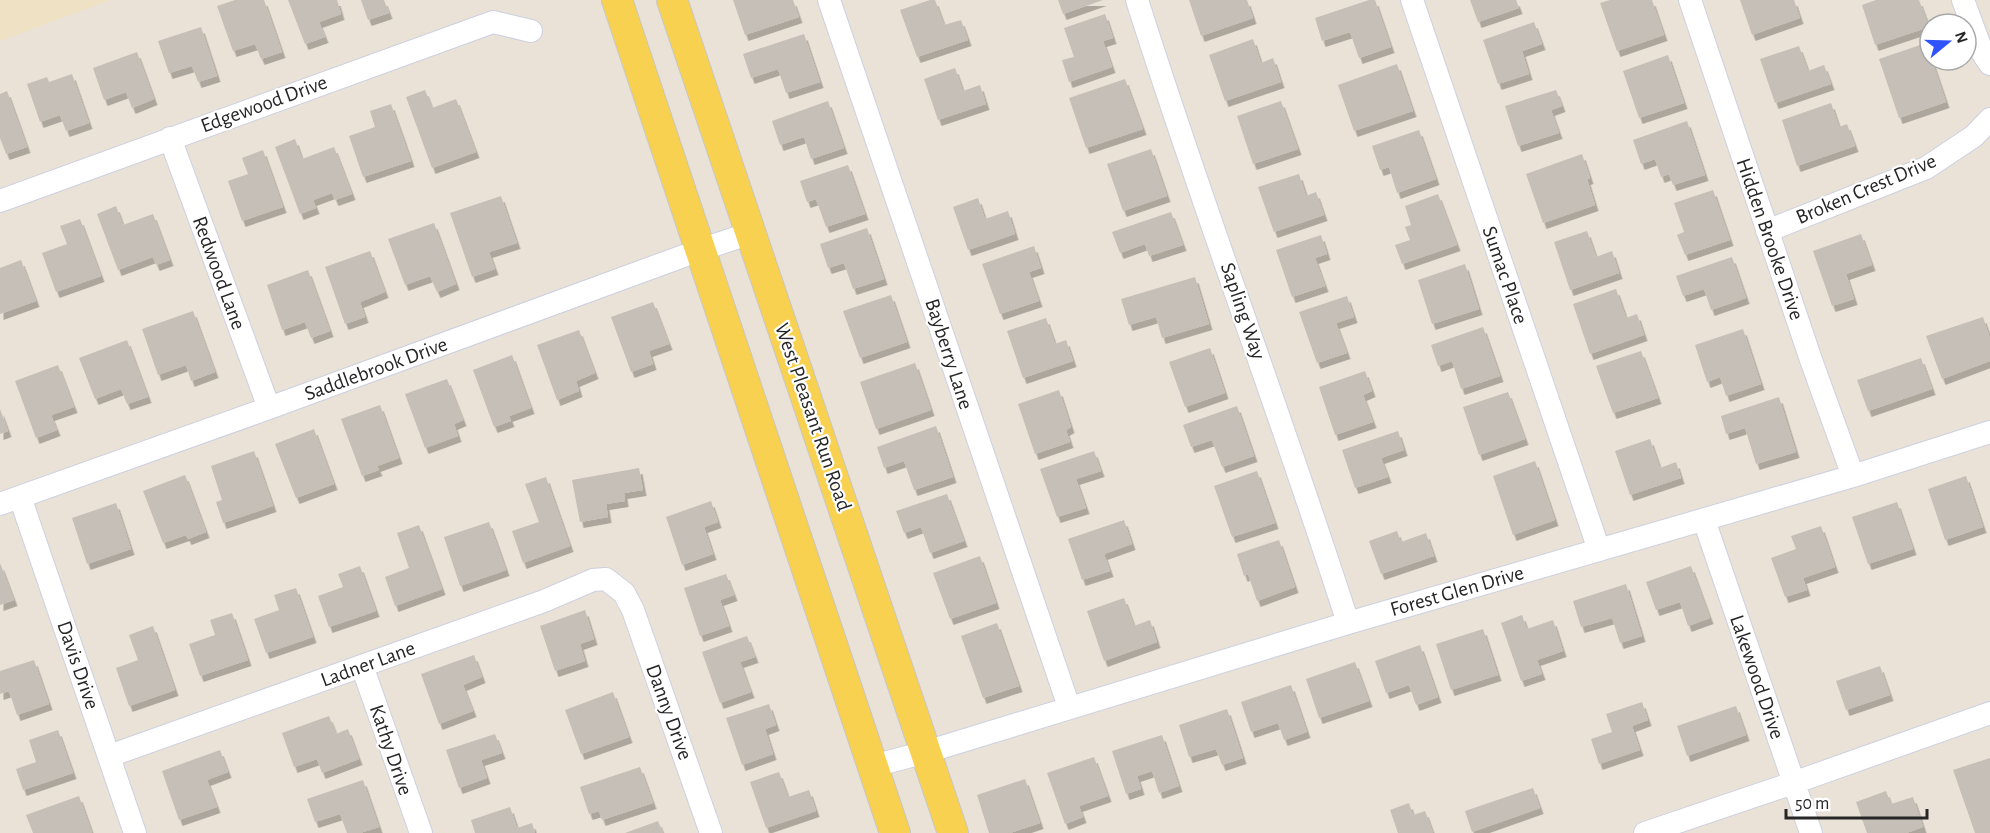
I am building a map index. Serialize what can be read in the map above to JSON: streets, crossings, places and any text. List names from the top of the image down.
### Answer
{
  "streets": {
    "main road": ["West Pleasant Run Road"],
    "street": [
      "Edgewood Drive",
      "Broken Crest Drive",
      "Hidden Brooke Drive",
      "Redwood Lane",
      "Sumac Place",
      "Sapling Way",
      "Bayberry Lane",
      "Saddlebrook Drive",
      "Forest Glen Drive",
      "Ladner Lane",
      "Davis Drive",
      "Lakewood Drive",
      "Danny Drive",
      "Kathy Drive"
    ]
  },
  "crossings": [
    ["Edgewood Drive", "Redwood Lane"],
    ["Broken Crest Drive", "Hidden Brooke Drive"],
    ["Hidden Brooke Drive", "Forest Glen Drive"],
    ["Redwood Lane", "Saddlebrook Drive"],
    ["Sumac Place", "Forest Glen Drive"],
    ["Sapling Way", "Forest Glen Drive"],
    ["Bayberry Lane", "Forest Glen Drive"],
    ["Saddlebrook Drive", "West Pleasant Run Road"],
    ["Saddlebrook Drive", "Davis Drive"],
    ["West Pleasant Run Road", "Forest Glen Drive"],
    ["Forest Glen Drive", "Lakewood Drive"],
    ["Ladner Lane", "Davis Drive"],
    ["Ladner Lane", "Danny Drive"],
    ["Ladner Lane", "Kathy Drive"]
  ],
  "scale_bar": "50 m",
  "north": "right"
}
